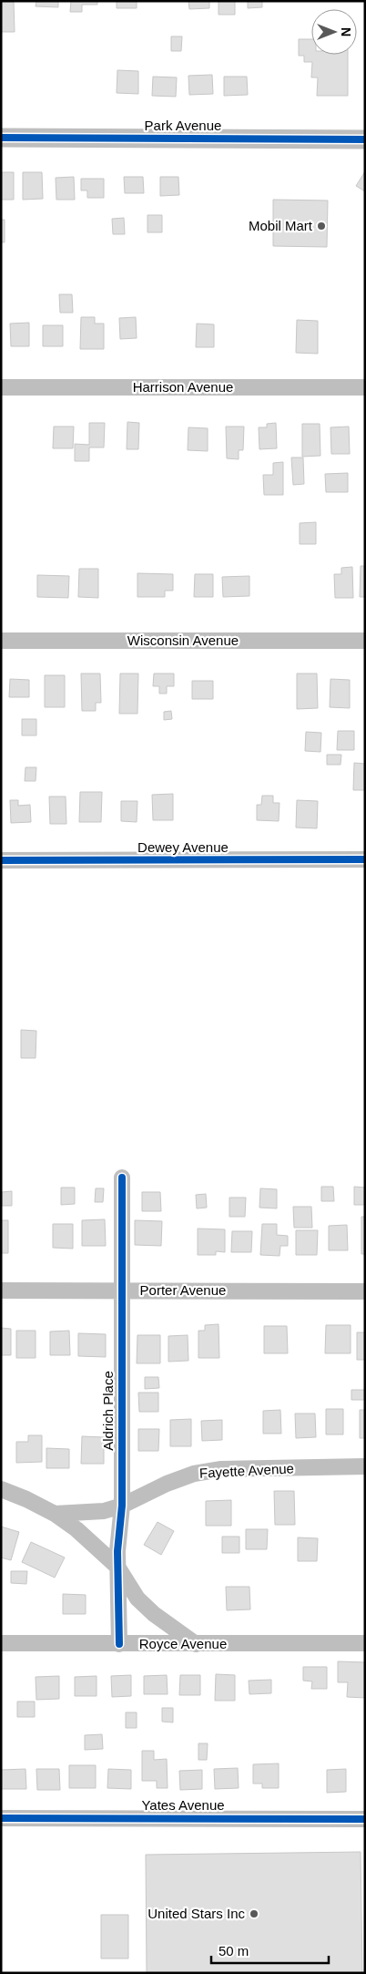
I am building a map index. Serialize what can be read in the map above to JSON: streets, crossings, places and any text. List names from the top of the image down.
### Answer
{
  "streets": {
    "street": [
      "Park Avenue",
      "Harrison Avenue",
      "Wisconsin Avenue",
      "Dewey Avenue",
      "Porter Avenue",
      "Aldrich Place",
      "Fayette Avenue",
      "Royce Avenue",
      "Yates Avenue"
    ]
  },
  "crossings": [
    ["Porter Avenue", "Aldrich Place"],
    ["Aldrich Place", "Fayette Avenue"],
    ["Aldrich Place", "Royce Avenue"]
  ],
  "places": ["Mobil Mart", "United Stars Inc"],
  "scale_bar": "50 m",
  "north": "right"
}
